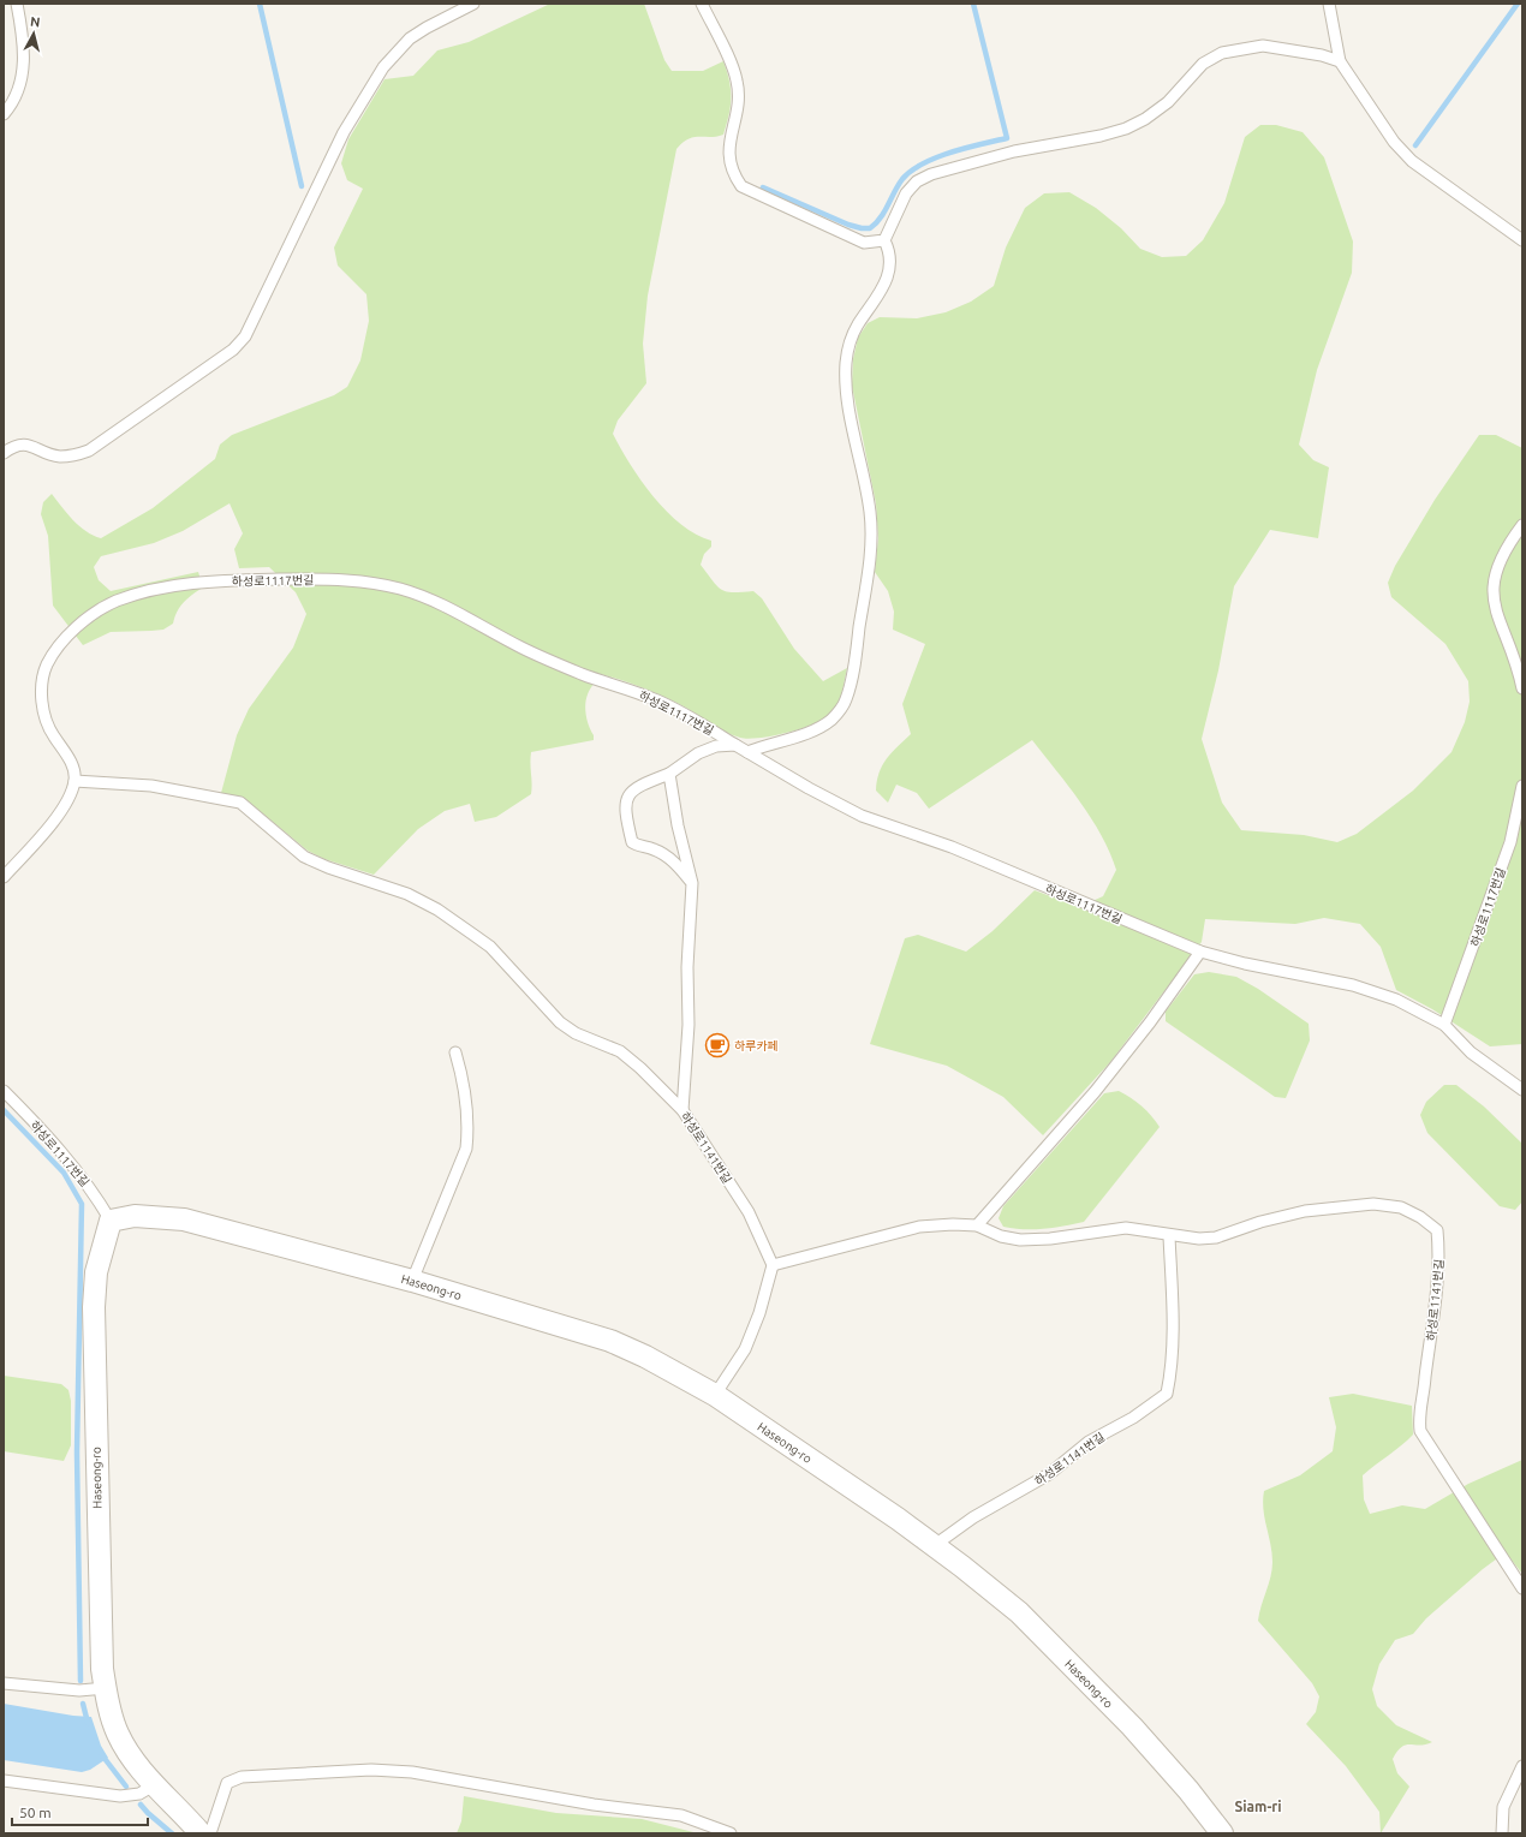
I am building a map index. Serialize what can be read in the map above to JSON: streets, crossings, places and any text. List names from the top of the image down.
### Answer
{
  "streets": {
    "street": ["Haseong-ro"],
    "lane": ["하성로1117번길", "하성로1141번길"]
  },
  "crossings": [
    ["하성로1117번길", "하성로1141번길"],
    ["하성로1117번길", "Haseong-ro"],
    ["하성로1141번길", "Haseong-ro"]
  ],
  "districts": ["Siam-ri"],
  "places": {
    "cafe": ["하루카페"]
  },
  "scale_bar": "50 m",
  "north": "top"
}
